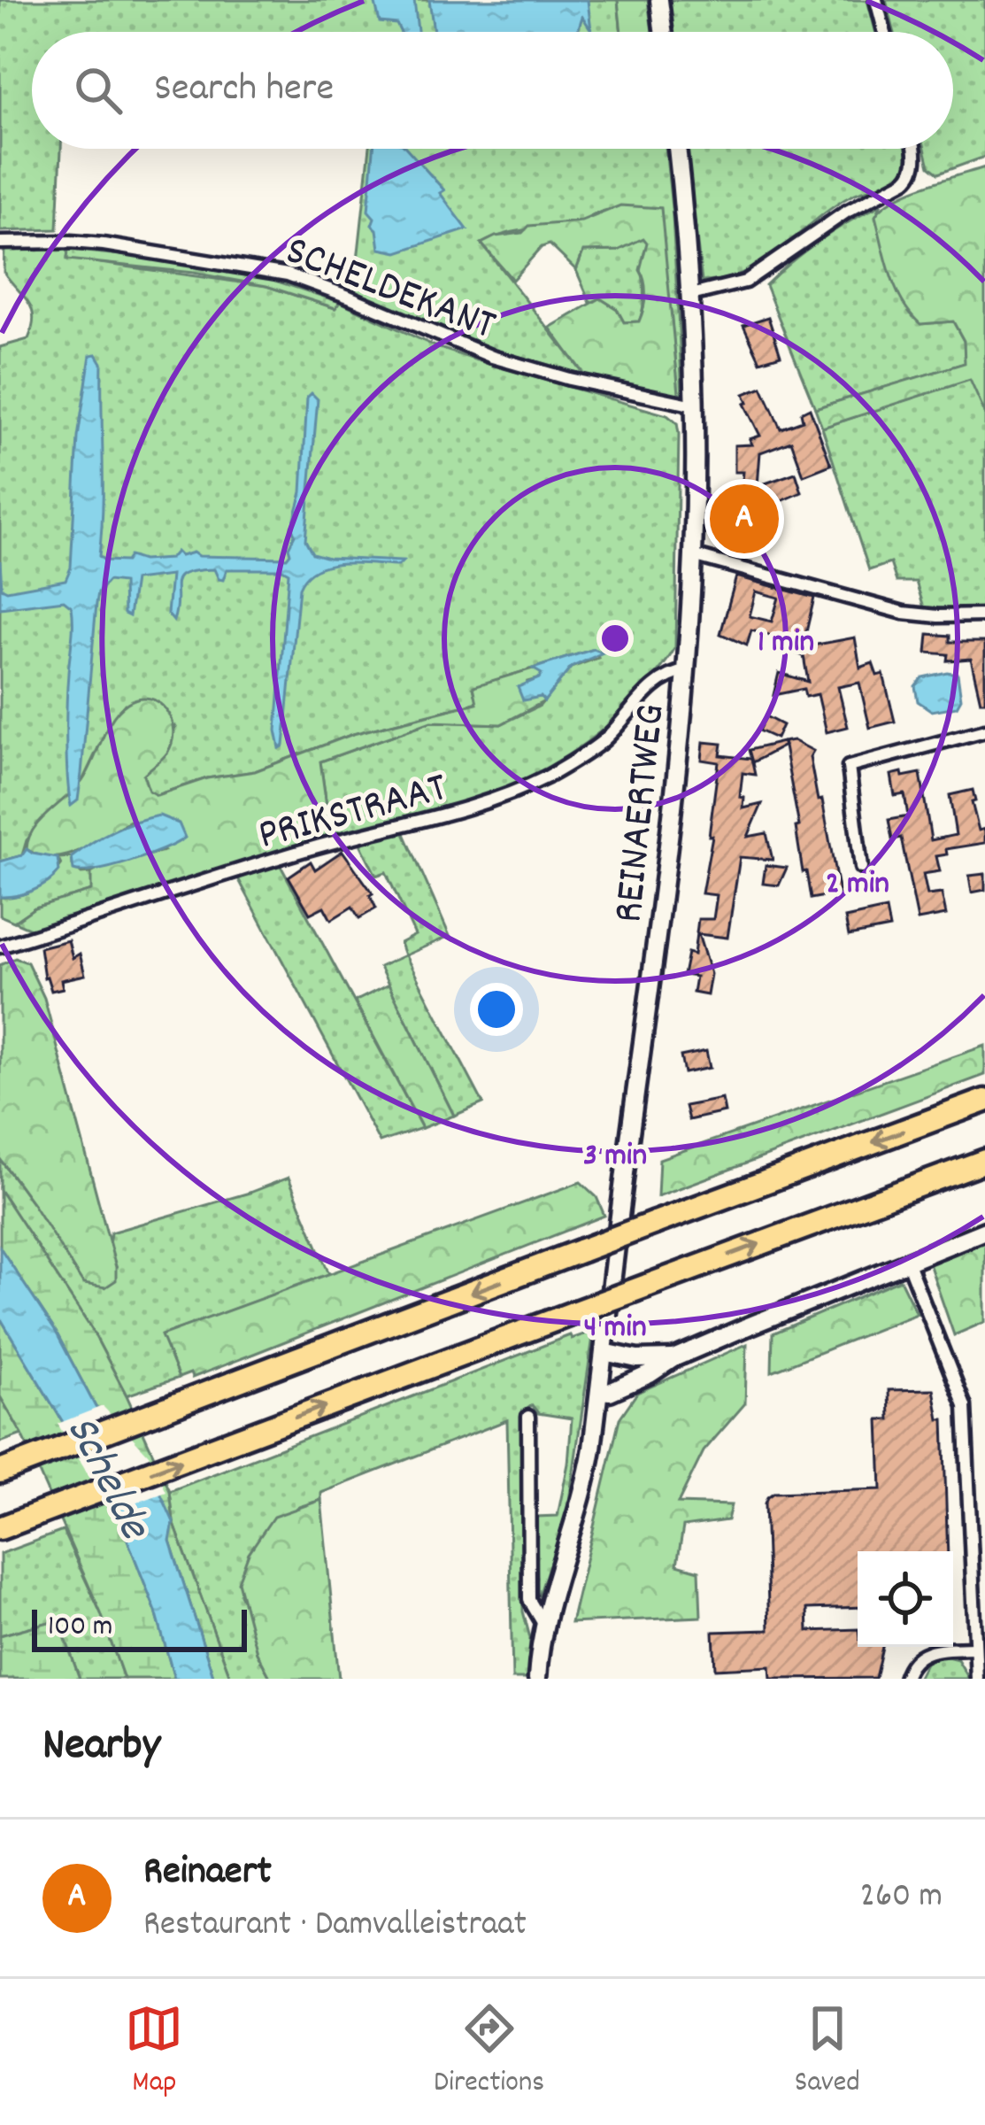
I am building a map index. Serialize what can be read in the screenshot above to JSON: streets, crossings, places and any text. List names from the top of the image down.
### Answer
{
  "streets": {
    "main road": ["REINAERTWEG"],
    "street": ["SCHELDEKANT", "PRIKSTRAAT"]
  },
  "crossings": [
    ["SCHELDEKANT", "REINAERTWEG"],
    ["PRIKSTRAAT", "REINAERTWEG"]
  ],
  "water": ["Schelde"],
  "scale_bar": "100 m",
  "page": {
    "search": "Search here",
    "pins": "A",
    "scale": "100 m",
    "heading": "Nearby",
    "list": [
      {
        "mark": "A",
        "name": "Reinaert",
        "note": "Restaurant · Damvalleistraat",
        "value": "260 m"
      }
    ],
    "nav": ["Map", "Directions", "Saved"]
  },
  "rings": [
    "1 min",
    "2 min",
    "3 min",
    "4 min"
  ]
}
